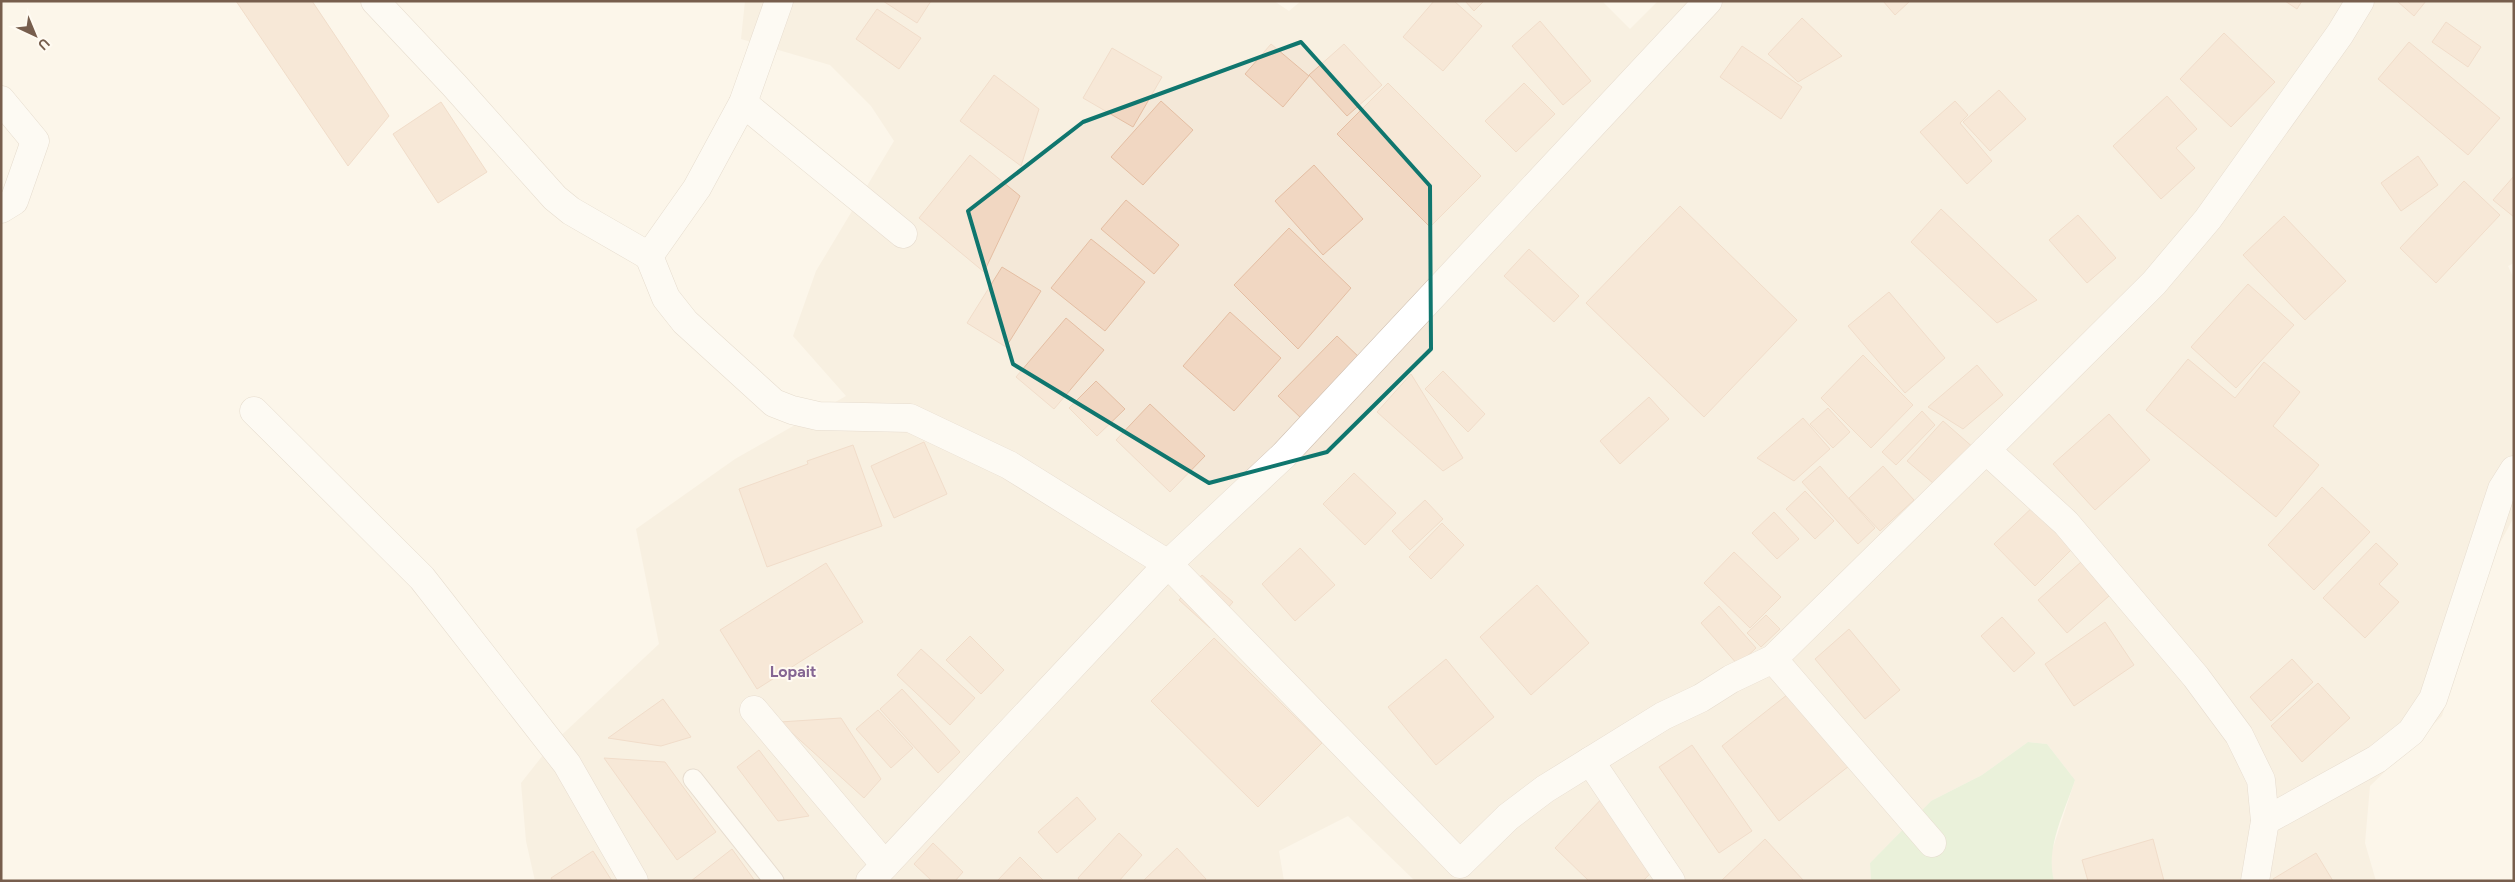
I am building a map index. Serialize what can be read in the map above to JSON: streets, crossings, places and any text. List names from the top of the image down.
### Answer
{
  "districts": ["Lopait"],
  "north": "bottom right"
}
